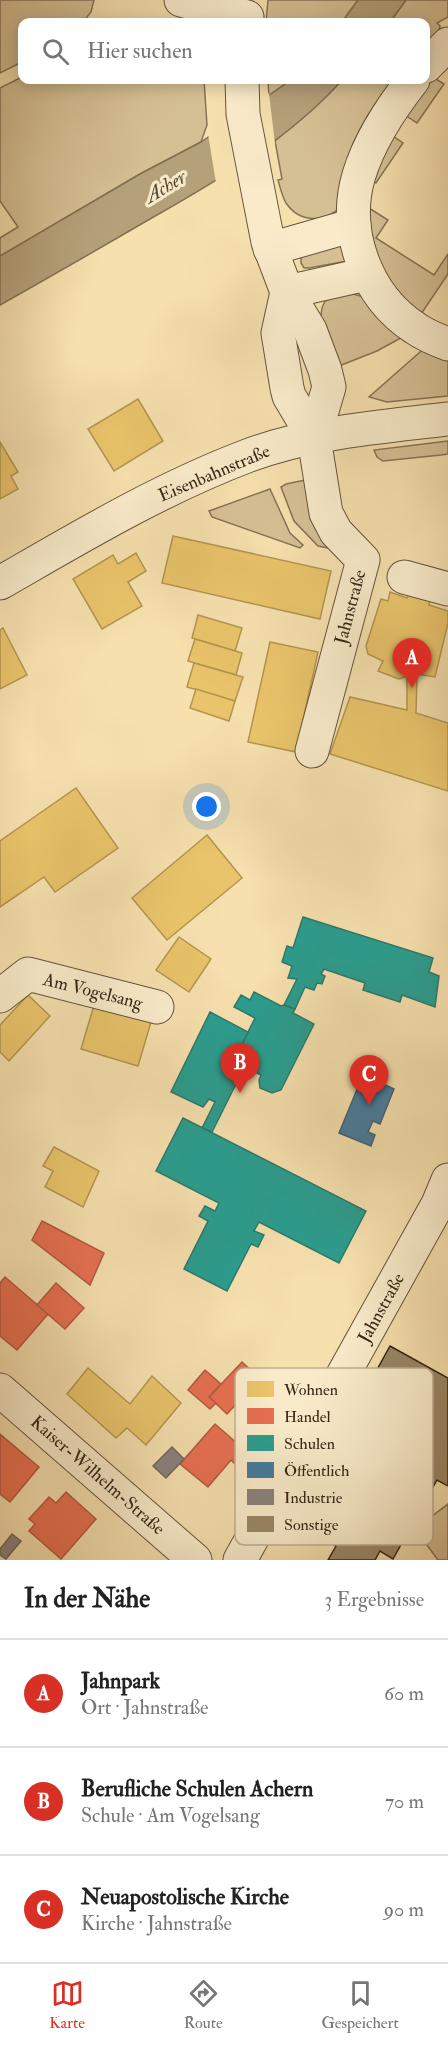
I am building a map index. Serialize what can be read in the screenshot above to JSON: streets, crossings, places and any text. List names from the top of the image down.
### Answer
{
  "streets": {
    "street": [
      "Eisenbahnstraße",
      "Jahnstraße",
      "Am Vogelsang",
      "Kaiser-Wilhelm-Straße"
    ]
  },
  "crossings": [
    ["Eisenbahnstraße", "Jahnstraße"]
  ],
  "water": ["Acher"],
  "legend": [
    "Wohnen",
    "Handel",
    "Schulen",
    "Öffentlich",
    "Industrie",
    "Sonstige"
  ],
  "page": {
    "search": "Hier suchen",
    "pins": ["A", "B", "C"],
    "heading": ["In der Nähe", "3 Ergebnisse"],
    "list": [
      {
        "mark": "A",
        "name": "Jahnpark",
        "note": "Ort · Jahnstraße",
        "value": "60 m"
      },
      {
        "mark": "B",
        "name": "Berufliche Schulen Achern",
        "note": "Schule · Am Vogelsang",
        "value": "70 m"
      },
      {
        "mark": "C",
        "name": "Neuapostolische Kirche",
        "note": "Kirche · Jahnstraße",
        "value": "90 m"
      }
    ],
    "nav": ["Karte", "Route", "Gespeichert"]
  }
}
